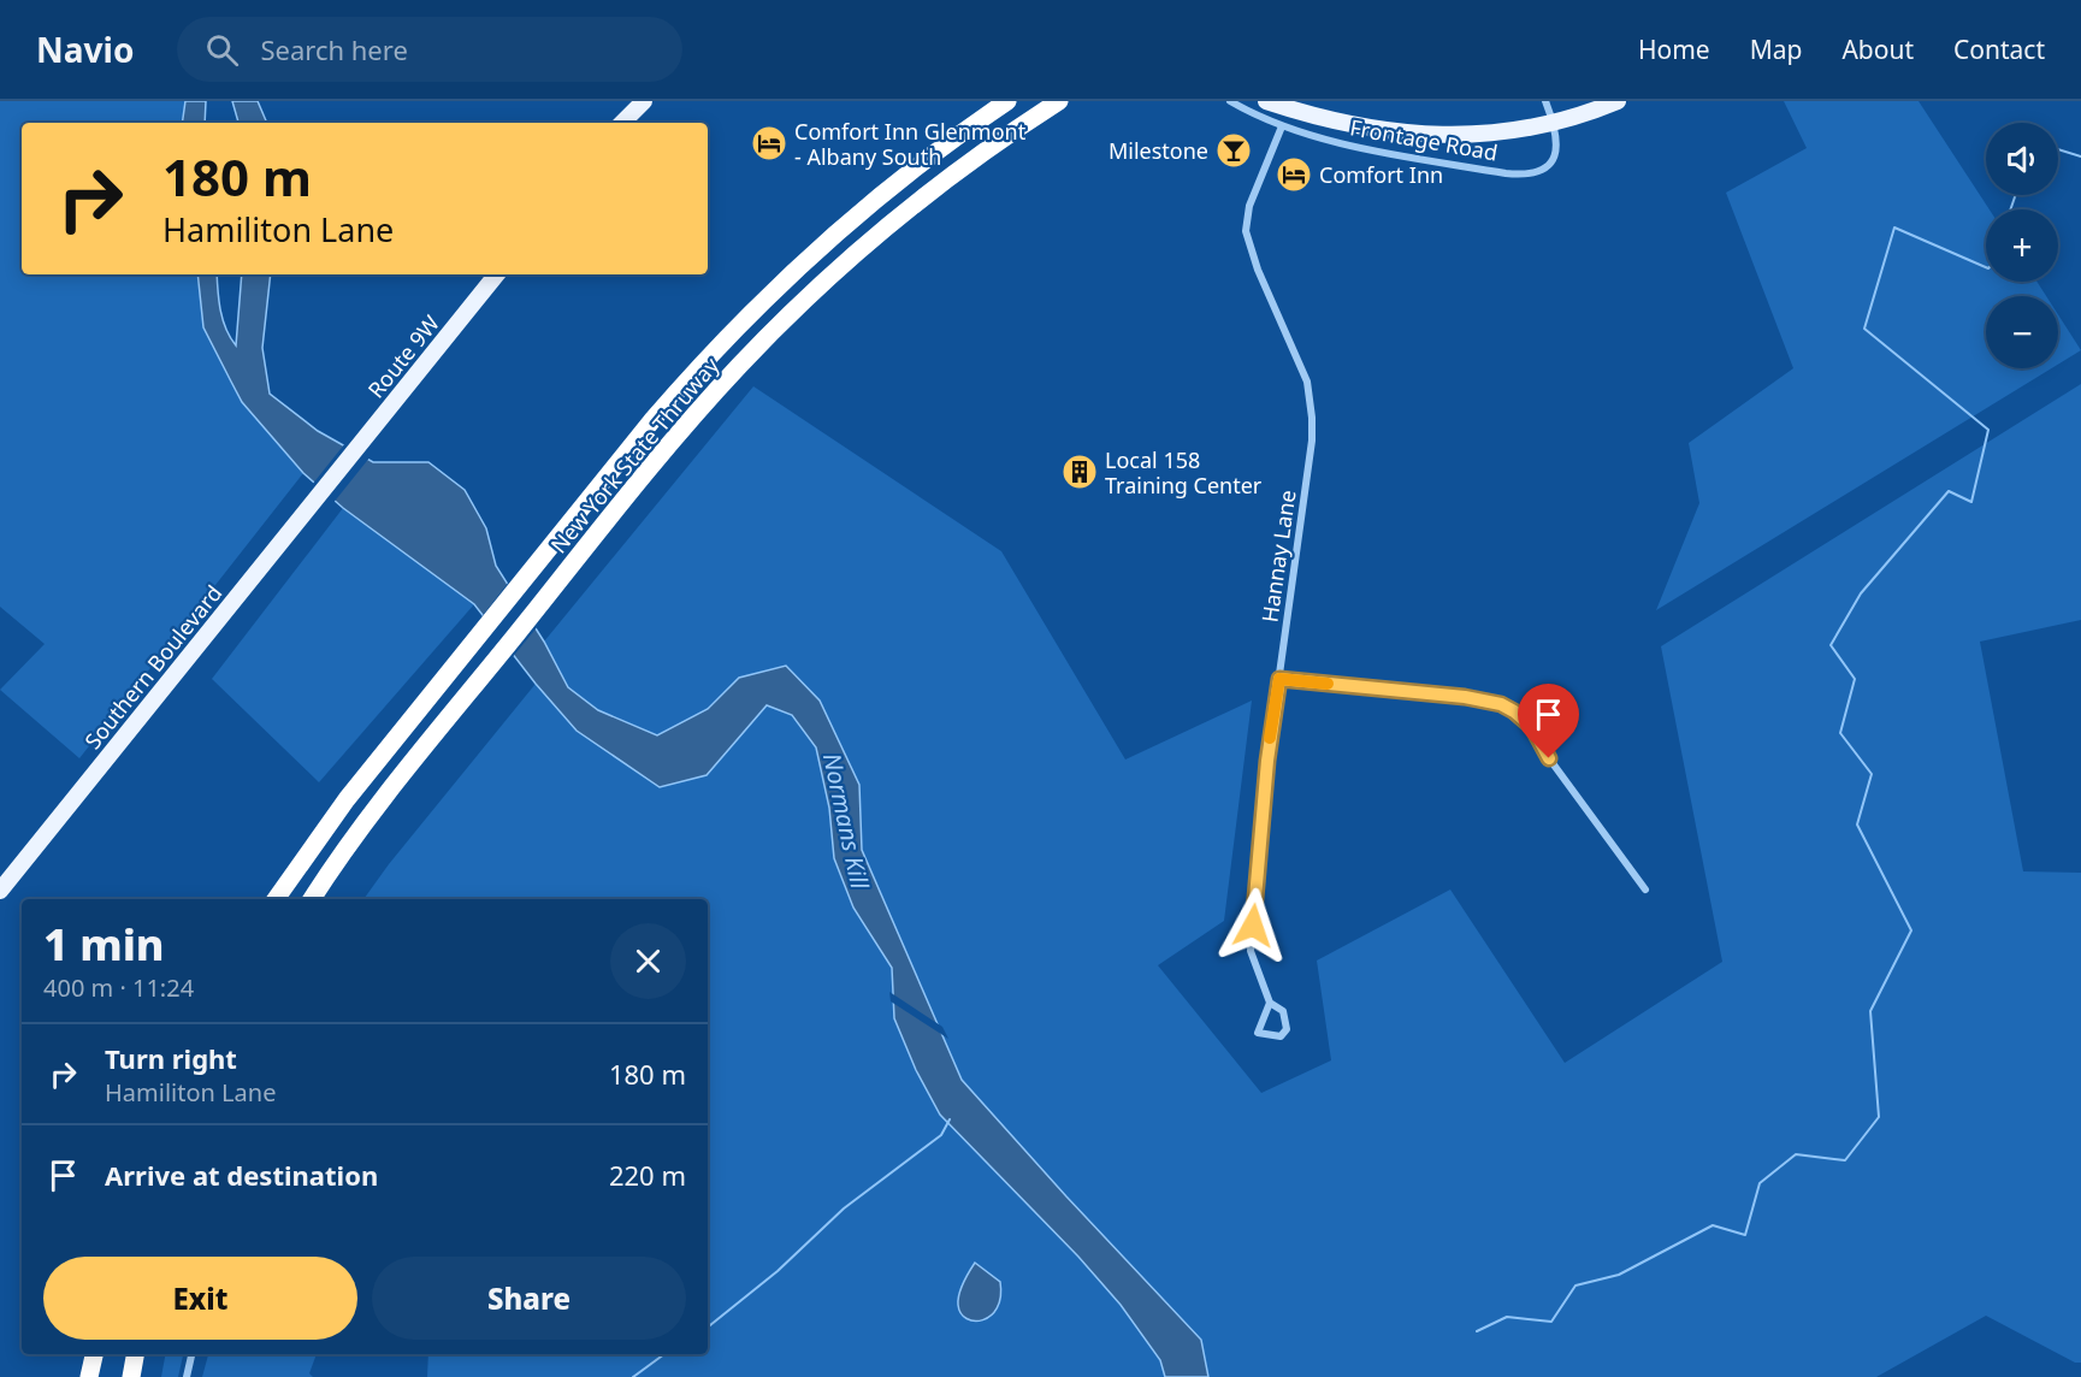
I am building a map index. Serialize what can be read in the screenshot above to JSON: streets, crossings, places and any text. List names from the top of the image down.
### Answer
{
  "streets": {
    "highway": ["New York State Thruway"],
    "main road": ["Route 9W", "Southern Boulevard"],
    "street": ["Frontage Road", "Hannay Lane"]
  },
  "crossings": [
    ["Frontage Road", "Hannay Lane"],
    ["Route 9W", "Southern Boulevard"]
  ],
  "water": ["Normans Kill"],
  "places": {
    "hotel": ["Comfort Inn Glenmont - Albany South", "Comfort Inn"],
    "bar": ["Milestone"],
    "building": ["Local 158 Training Center"]
  },
  "page": {
    "header": "Navio",
    "search": "Search here",
    "nav": [
      "Home",
      "Map",
      "About",
      "Contact"
    ],
    "map_buttons": ["+", "−"],
    "turn": ["180 m", "Hamiliton Lane"],
    "heading": ["1 min", "400 m · 11:24"],
    "list": [
      {
        "name": "Turn right",
        "note": "Hamiliton Lane",
        "value": "180 m"
      },
      {
        "name": "Arrive at destination",
        "value": "220 m"
      }
    ],
    "buttons": ["Exit", "Share"]
  }
}
